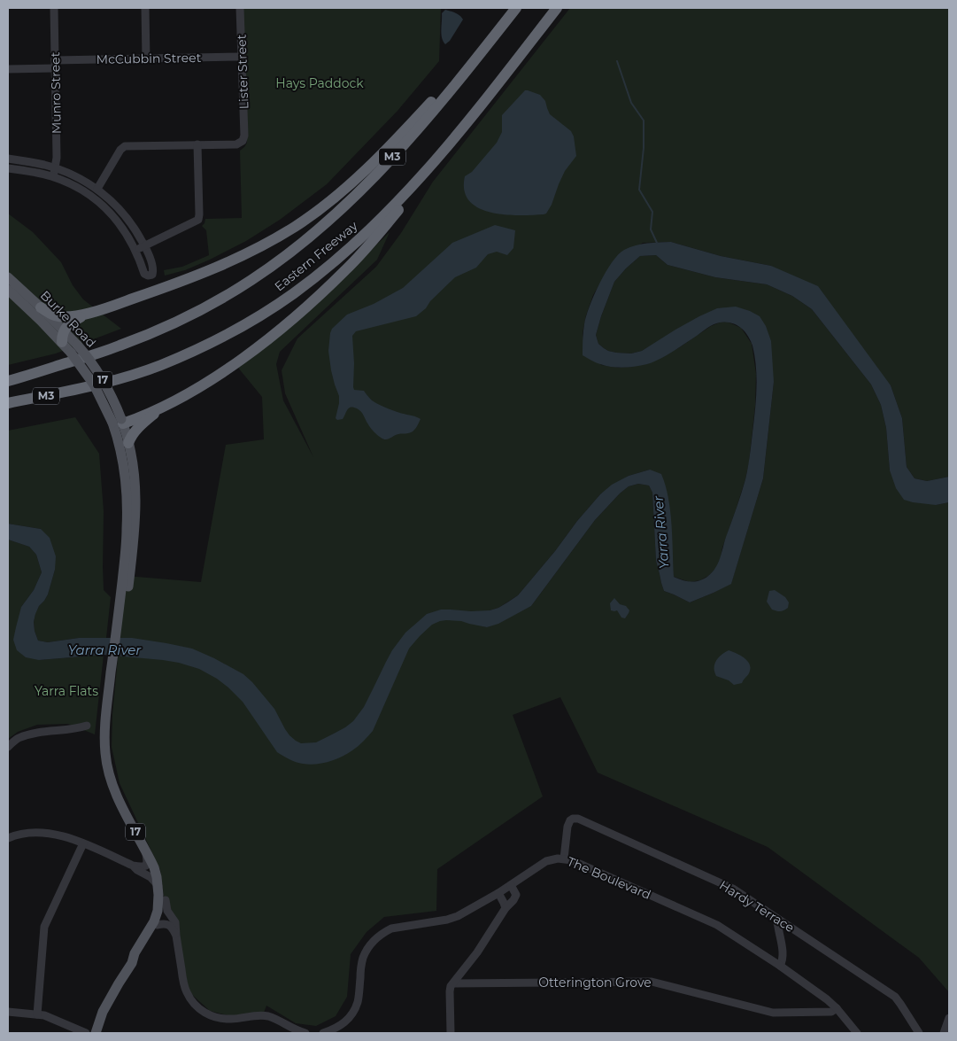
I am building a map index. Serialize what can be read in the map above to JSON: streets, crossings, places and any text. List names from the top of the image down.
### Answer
{
  "streets": {
    "highway": ["M3", "Eastern Freeway"],
    "main road": ["Burke Road", "17"],
    "street": [
      "McCubbin Street",
      "Lister Street",
      "Munro Street",
      "The Boulevard",
      "Hardy Terrace",
      "Otterington Grove"
    ]
  },
  "crossings": [
    ["McCubbin Street", "Lister Street"],
    ["McCubbin Street", "Munro Street"],
    ["Burke Road", "17"],
    ["The Boulevard", "Hardy Terrace"],
    ["The Boulevard", "Otterington Grove"]
  ],
  "water": ["Yarra River"],
  "parks": ["Hays Paddock", "Yarra Flats"]
}
